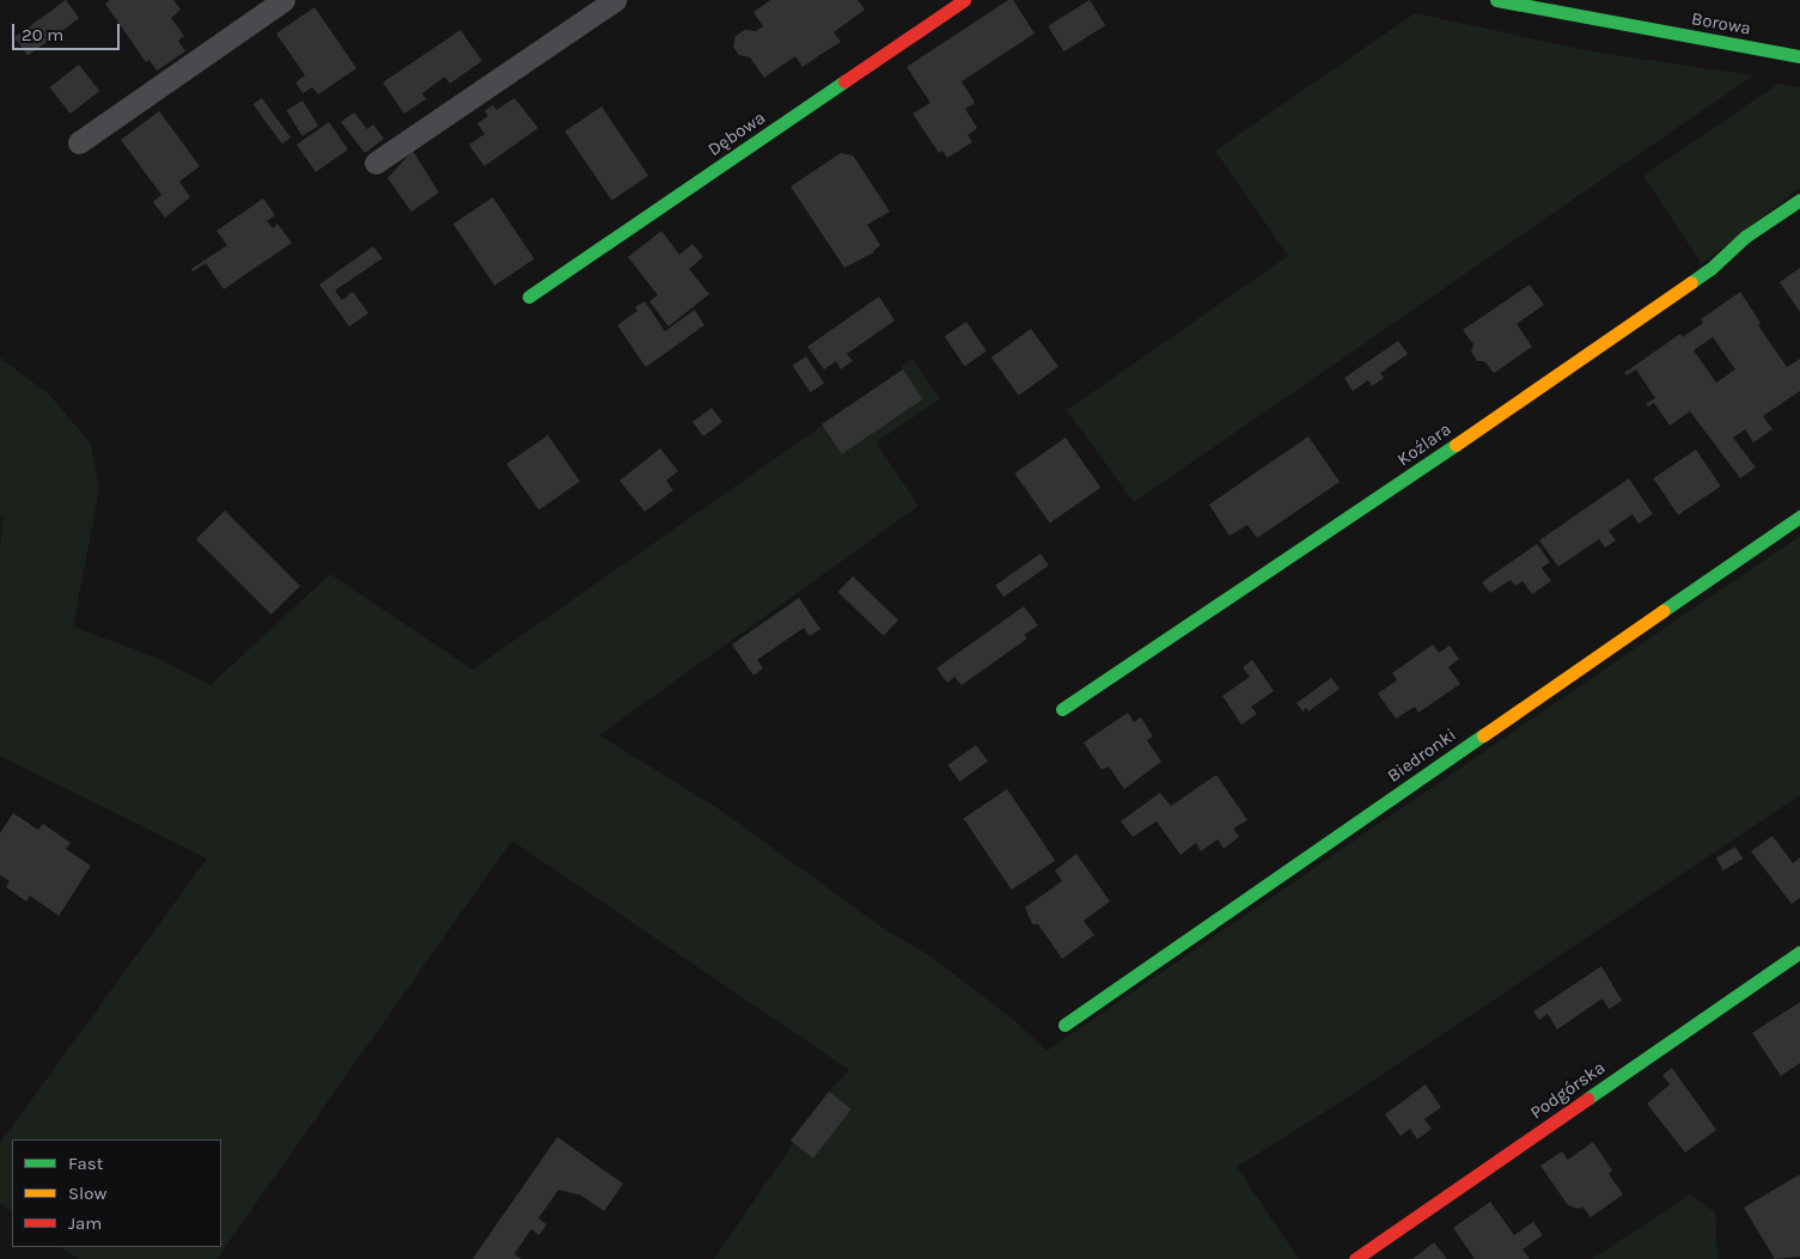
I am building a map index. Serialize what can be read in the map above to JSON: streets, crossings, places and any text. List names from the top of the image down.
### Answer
{
  "streets": {
    "street": [
      "Borowa",
      "Dębowa",
      "Koźlara",
      "Biedronki",
      "Podgórska"
    ]
  },
  "legend": ["Fast", "Slow", "Jam"],
  "scale_bar": "20 m"
}
